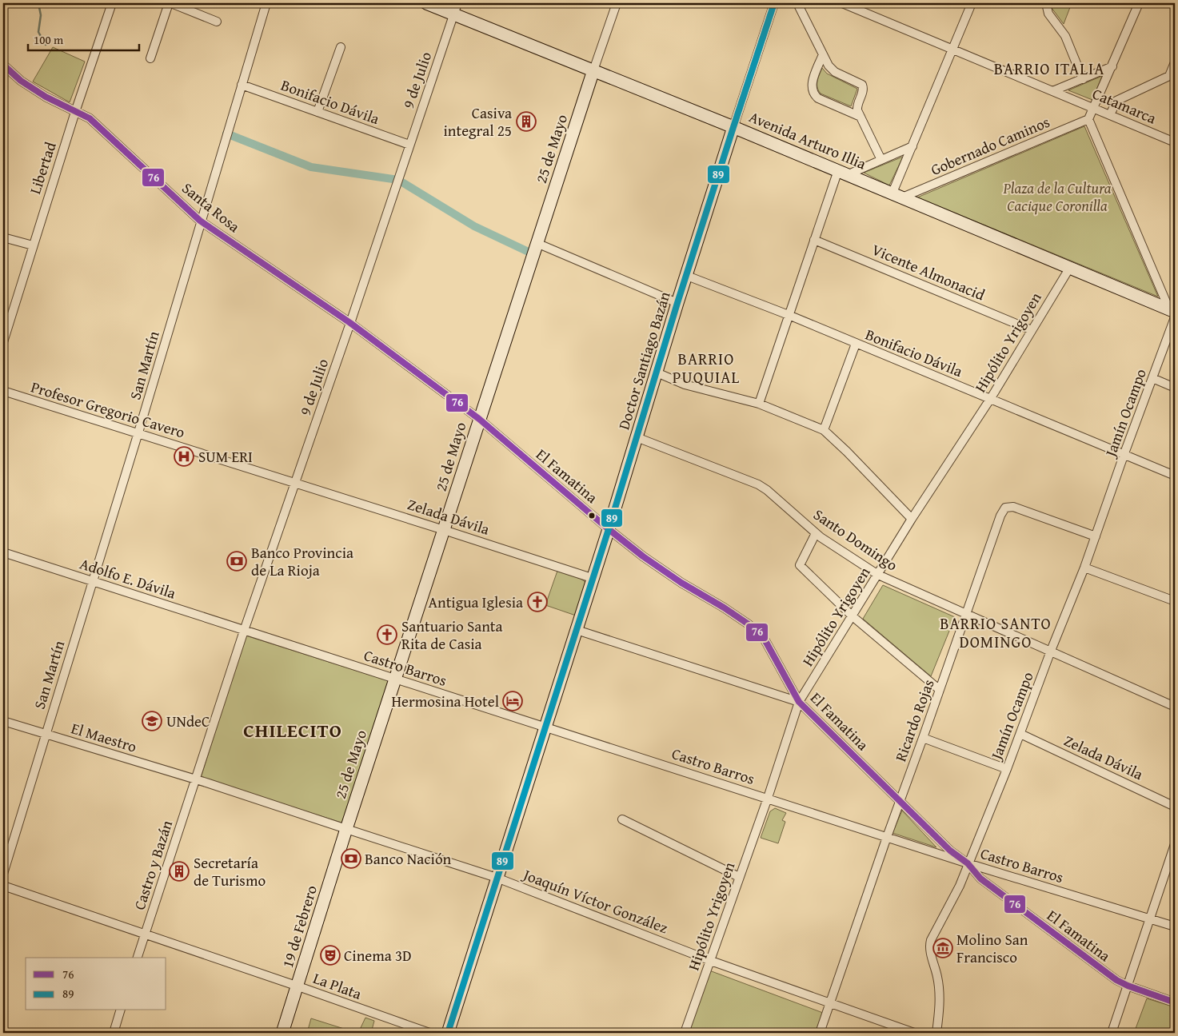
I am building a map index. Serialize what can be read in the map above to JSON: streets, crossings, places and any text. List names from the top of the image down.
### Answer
{
  "streets": {
    "main road": [
      "Avenida Arturo Illia",
      "25 de Mayo",
      "Doctor Santiago Bazán",
      "19 de Febrero"
    ],
    "street": [
      "9 de Julio",
      "Bonifacio Dávila",
      "Catamarca",
      "Gobernado Caminos",
      "Libertad",
      "Santa Rosa",
      "Vicente Almonacid",
      "Hipólito Yrigoyen",
      "San Martín",
      "Profesor Gregorio Cavero",
      "Jamín Ocampo",
      "El Famatina",
      "Zelada Dávila",
      "Santo Domingo",
      "Adolfo E. Dávila",
      "Castro Barros",
      "Ricardo Rojas",
      "El Maestro",
      "Castro y Bazán",
      "Joaquín Víctor González",
      "La Plata"
    ]
  },
  "crossings": [
    ["9 de Julio", "Bonifacio Dávila"],
    ["9 de Julio", "Avenida Arturo Illia"],
    ["9 de Julio", "Santa Rosa"],
    ["9 de Julio", "Profesor Gregorio Cavero"],
    ["9 de Julio", "El Famatina"],
    ["9 de Julio", "Zelada Dávila"],
    ["9 de Julio", "Adolfo E. Dávila"],
    ["9 de Julio", "Castro Barros"],
    ["9 de Julio", "El Maestro"],
    ["9 de Julio", "Castro y Bazán"],
    ["9 de Julio", "Joaquín Víctor González"],
    ["Bonifacio Dávila", "Hipólito Yrigoyen"],
    ["Bonifacio Dávila", "Doctor Santiago Bazán"],
    ["Bonifacio Dávila", "San Martín"],
    ["Bonifacio Dávila", "Jamín Ocampo"],
    ["Avenida Arturo Illia", "Gobernado Caminos"],
    ["Avenida Arturo Illia", "25 de Mayo"],
    ["Avenida Arturo Illia", "Hipólito Yrigoyen"],
    ["Avenida Arturo Illia", "Doctor Santiago Bazán"],
    ["Avenida Arturo Illia", "Jamín Ocampo"],
    ["25 de Mayo", "El Famatina"],
    ["25 de Mayo", "Zelada Dávila"],
    ["25 de Mayo", "Castro Barros"],
    ["25 de Mayo", "Joaquín Víctor González"],
    ["25 de Mayo", "19 de Febrero"],
    ["Libertad", "Santa Rosa"],
    ["Santa Rosa", "San Martín"],
    ["Santa Rosa", "El Famatina"],
    ["Vicente Almonacid", "Hipólito Yrigoyen"],
    ["Hipólito Yrigoyen", "El Famatina"],
    ["Hipólito Yrigoyen", "Santo Domingo"],
    ["Hipólito Yrigoyen", "Castro Barros"],
    ["Hipólito Yrigoyen", "Joaquín Víctor González"],
    ["Doctor Santiago Bazán", "El Famatina"],
    ["Doctor Santiago Bazán", "Zelada Dávila"],
    ["Doctor Santiago Bazán", "Santo Domingo"],
    ["Doctor Santiago Bazán", "Castro Barros"],
    ["Doctor Santiago Bazán", "Joaquín Víctor González"],
    ["San Martín", "Profesor Gregorio Cavero"],
    ["San Martín", "Adolfo E. Dávila"],
    ["San Martín", "El Maestro"],
    ["Profesor Gregorio Cavero", "Zelada Dávila"],
    ["Jamín Ocampo", "El Famatina"],
    ["Jamín Ocampo", "Zelada Dávila"],
    ["Jamín Ocampo", "Santo Domingo"],
    ["Jamín Ocampo", "Castro Barros"],
    ["Jamín Ocampo", "Ricardo Rojas"],
    ["El Famatina", "Castro Barros"],
    ["El Famatina", "Ricardo Rojas"],
    ["Santo Domingo", "Ricardo Rojas"],
    ["Adolfo E. Dávila", "Castro Barros"],
    ["Castro Barros", "Ricardo Rojas"],
    ["Ricardo Rojas", "Joaquín Víctor González"],
    ["El Maestro", "Castro y Bazán"],
    ["El Maestro", "Joaquín Víctor González"],
    ["Castro y Bazán", "Joaquín Víctor González"],
    ["Castro y Bazán", "La Plata"],
    ["Joaquín Víctor González", "19 de Febrero"],
    ["19 de Febrero", "La Plata"]
  ],
  "districts": [
    "BARRIO ITALIA",
    "BARRIO PUQUIAL",
    "BARRIO SANTO DOMINGO",
    "CHILECITO"
  ],
  "parks": ["Plaza de la Cultura Cacique Coronilla"],
  "places": {
    "building": ["Casiva integral 25", "Secretaría de Turismo"],
    "hospital": ["SUM ERI"],
    "bank": ["Banco Provincia de La Rioja", "Banco Nación"],
    "church": ["Antigua Iglesia", "Santuario Santa Rita de Casia"],
    "hotel": ["Hermosina Hotel"],
    "school or university": ["UNdeC"],
    "museum": ["Molino San Francisco"],
    "theatre": ["Cinema 3D"]
  },
  "lines": ["transit line 89", "transit line 76"],
  "legend": ["76", "89"],
  "scale_bar": "100 m"
}
